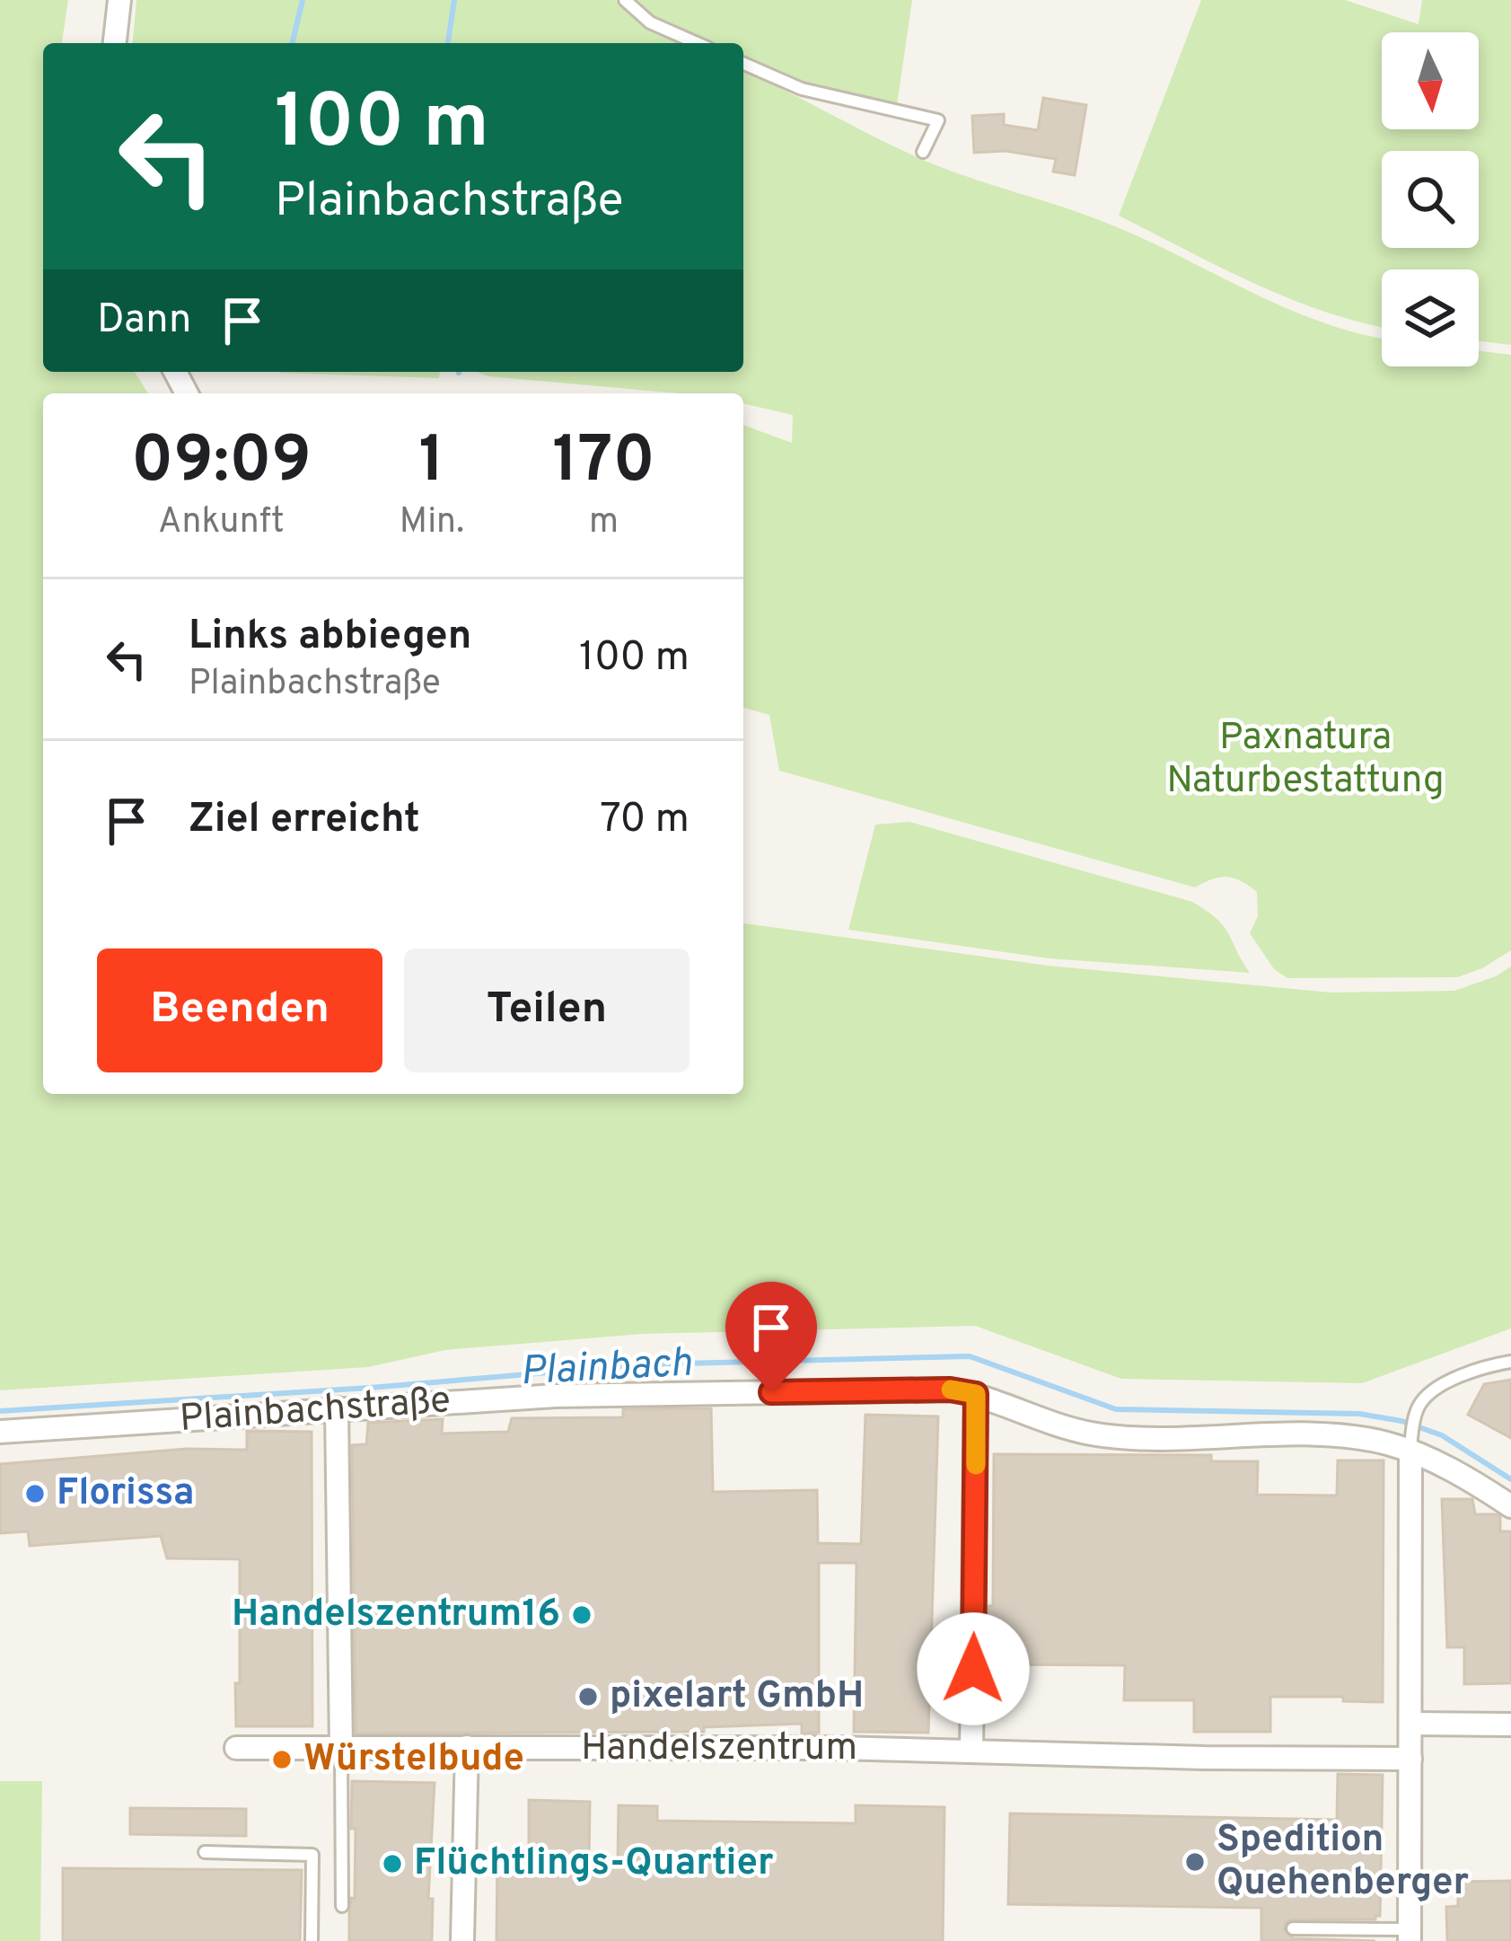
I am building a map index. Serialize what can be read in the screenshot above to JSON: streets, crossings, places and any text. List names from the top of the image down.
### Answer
{
  "streets": {
    "street": ["Plainbachstraße", "Handelszentrum"]
  },
  "water": ["Plainbach"],
  "parks": ["Paxnatura Naturbestattung"],
  "places": [
    "Florissa",
    "Handelszentrum16",
    "pixelart GmbH",
    "Würstelbude",
    "Spedition Quehenberger",
    "Flüchtlings-Quartier"
  ],
  "north": "bottom",
  "page": {
    "turn": ["100 m", "Plainbachstraße"],
    "then": "Dann",
    "eta": [
      "09:09",
      "Ankunft",
      "1",
      "Min.",
      "170",
      "m"
    ],
    "list": [
      {
        "name": "Links abbiegen",
        "note": "Plainbachstraße",
        "value": "100 m"
      },
      {
        "name": "Ziel erreicht",
        "value": "70 m"
      }
    ],
    "buttons": ["Beenden", "Teilen"]
  }
}
